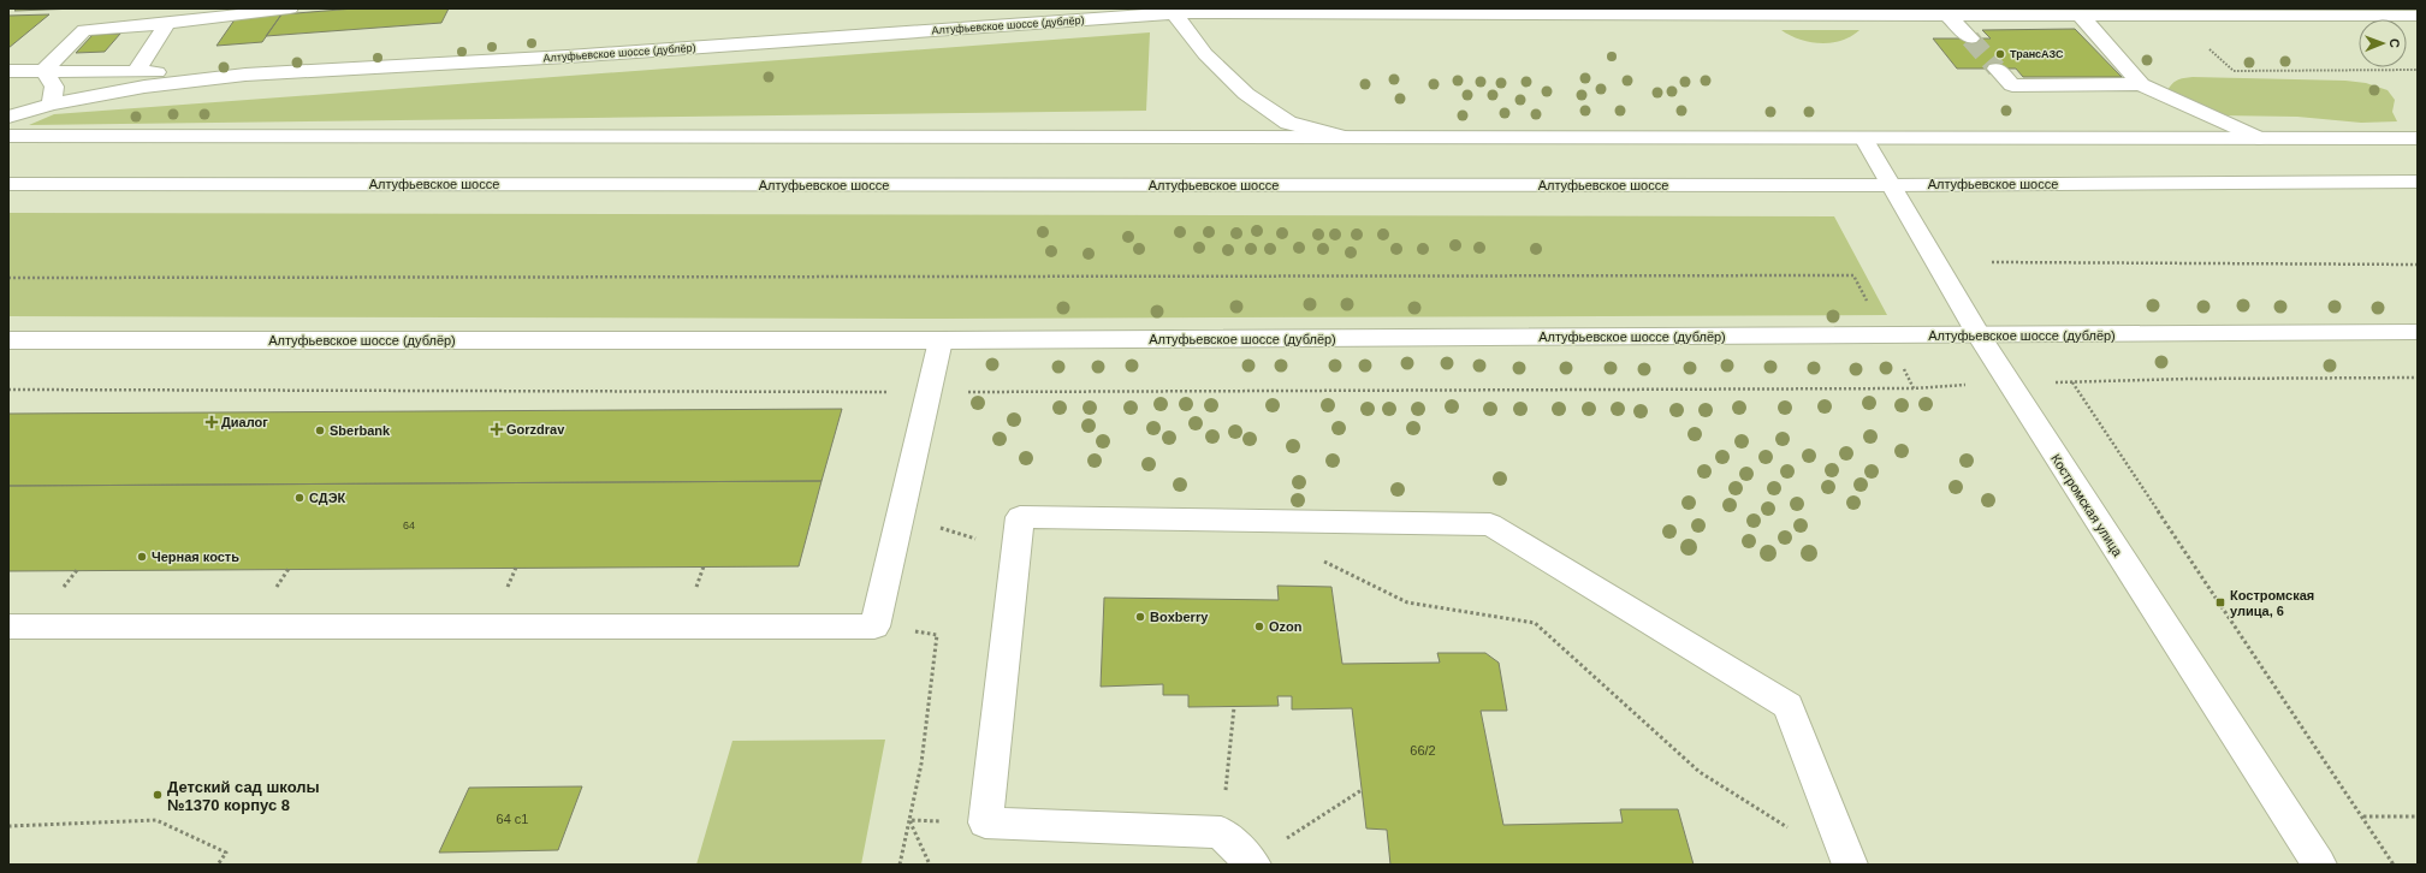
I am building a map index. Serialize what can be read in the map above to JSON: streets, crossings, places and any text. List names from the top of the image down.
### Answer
{
  "streets": {
    "main road": ["Алтуфьевское шоссе (дублёр)", "Алтуфьевское шоссе", "Костромская улица"]
  },
  "crossings": [
    ["Алтуфьевское шоссе (дублёр)", "Костромская улица"],
    ["Алтуфьевское шоссе", "Костромская улица"]
  ],
  "places": {
    "other": [
      "ТрансАЗС",
      "Sberbank",
      "СДЭК",
      "Черная кость",
      "Boxberry",
      "Ozon",
      "Детский сад школы №1370 корпус 8"
    ],
    "health": ["Диалог", "Gorzdrav"],
    "transit": ["Костромская улица, 6"]
  },
  "house_numbers": ["64", "66/2", "64 с1"],
  "north": "right"
}
